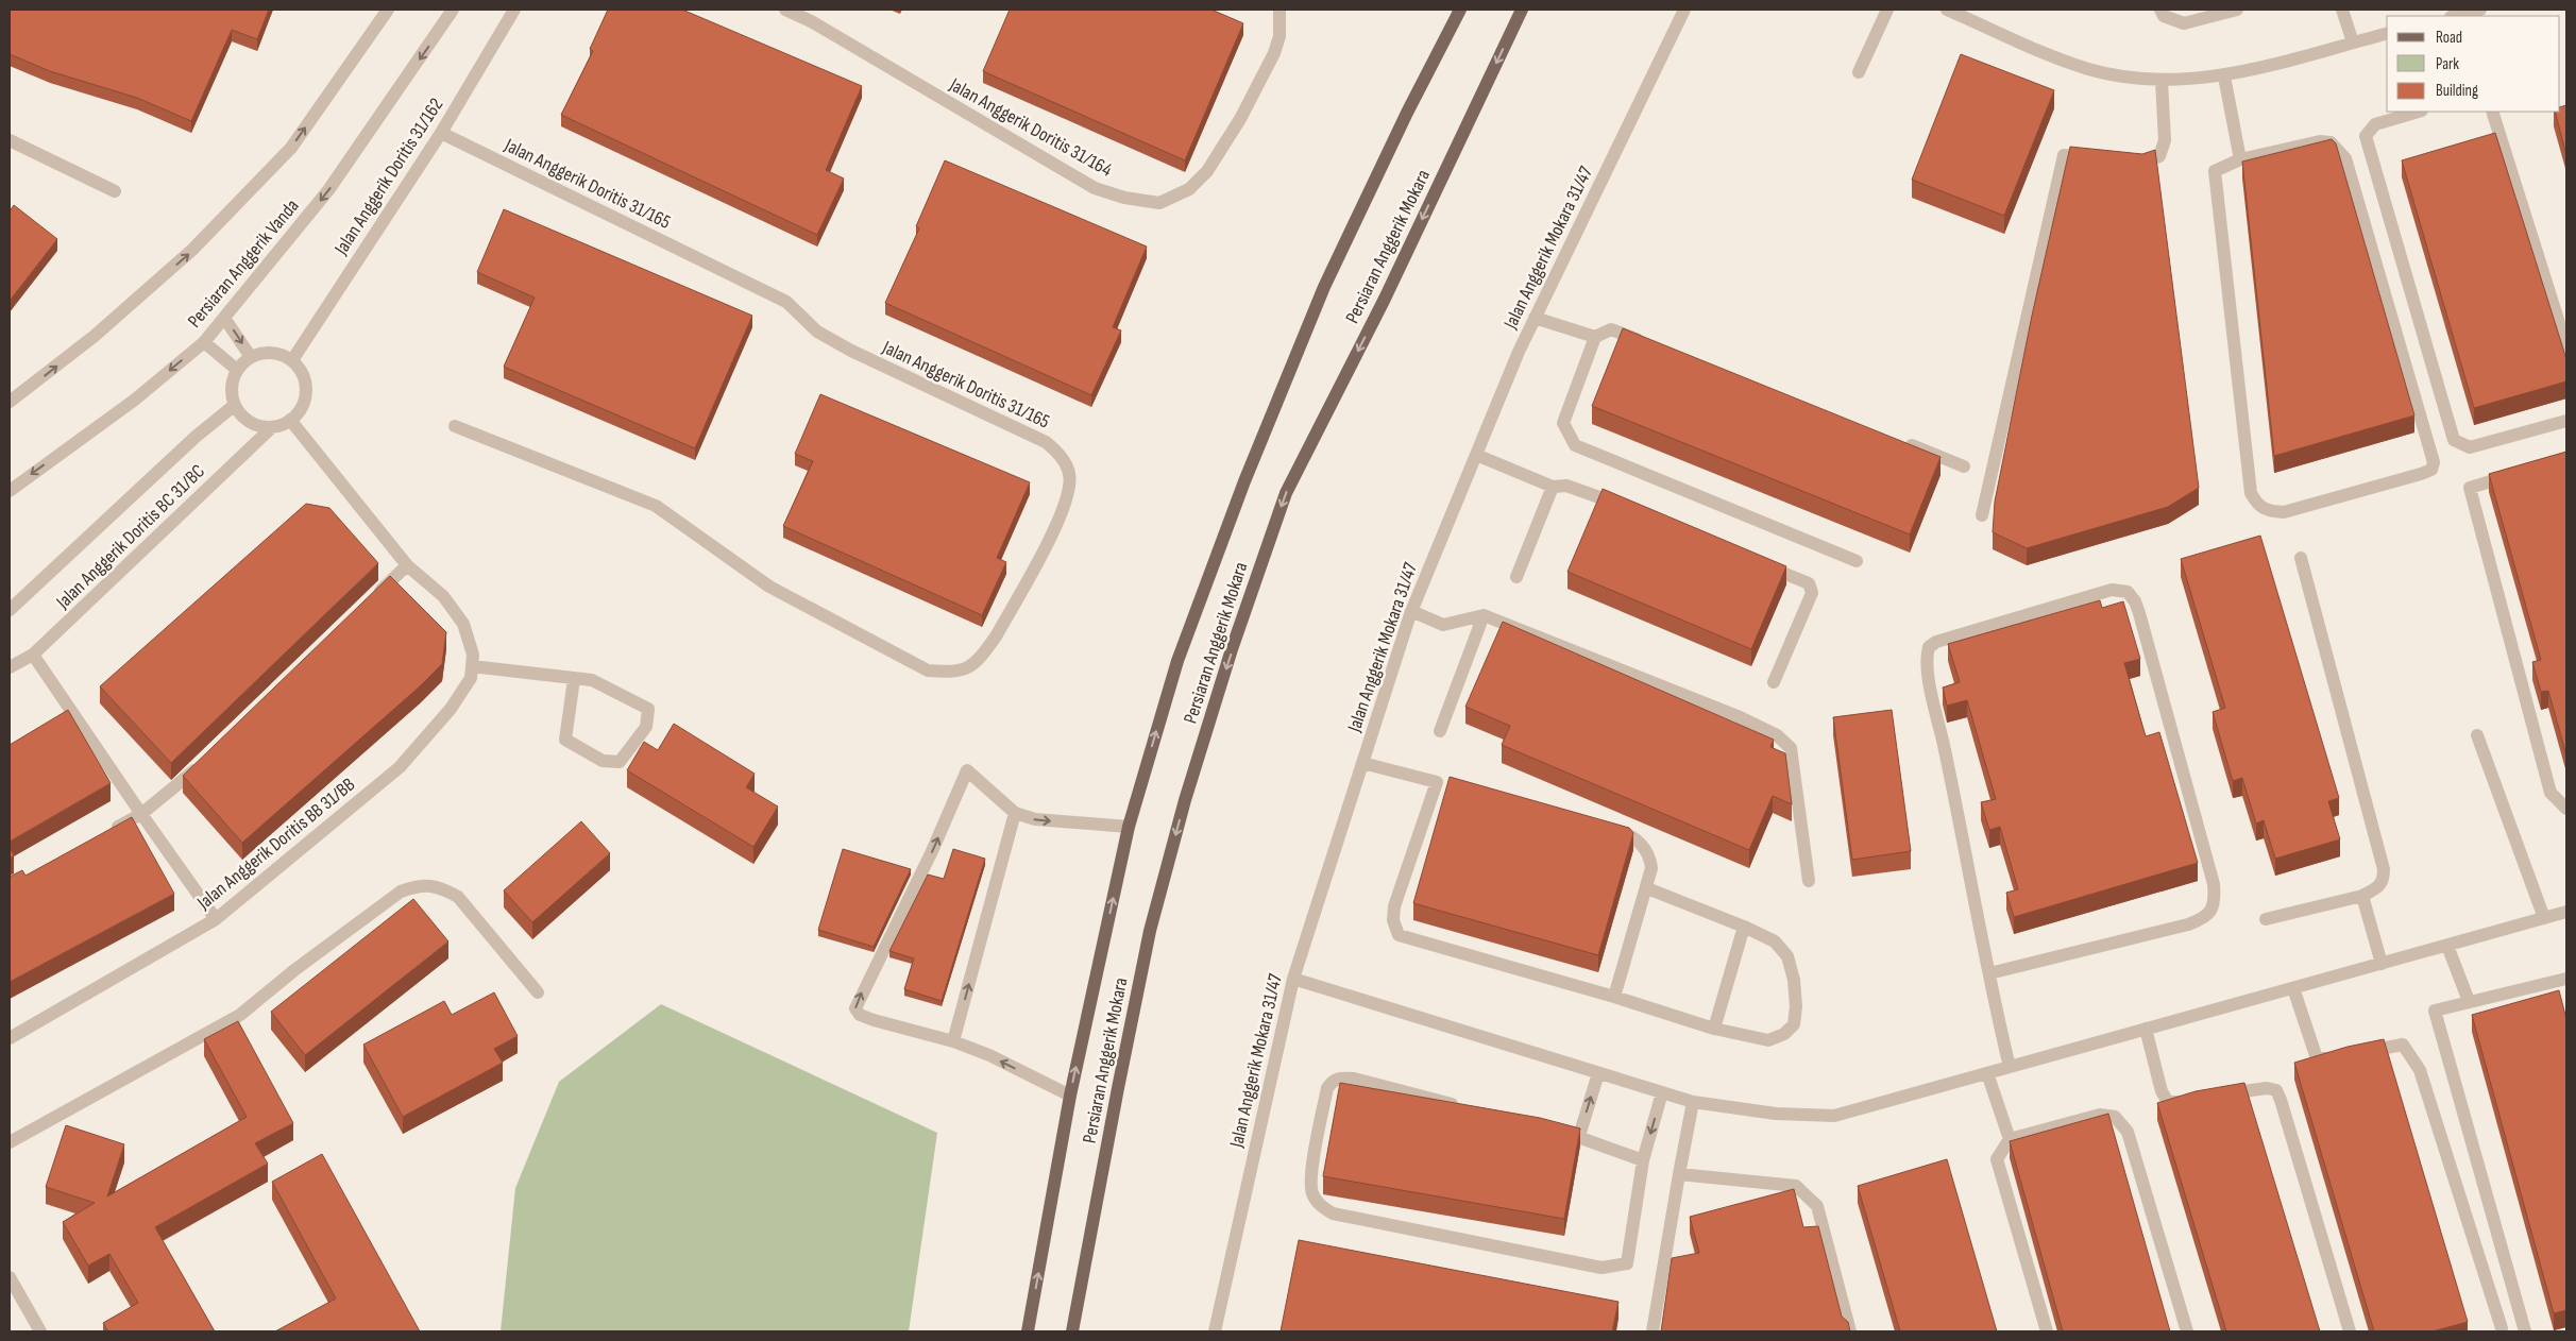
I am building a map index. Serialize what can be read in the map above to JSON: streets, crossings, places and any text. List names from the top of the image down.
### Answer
{
  "streets": {
    "main road": ["Persiaran Anggerik Mokara"],
    "street": [
      "Jalan Anggerik Doritis 31/164",
      "Jalan Anggerik Doritis 31/162",
      "Jalan Anggerik Doritis 31/165",
      "Jalan Anggerik Mokara 31/47",
      "Persiaran Anggerik Vanda",
      "Jalan Anggerik Doritis BC 31/BC",
      "Jalan Anggerik Doritis BB 31/BB"
    ]
  },
  "crossings": [
    ["Jalan Anggerik Doritis 31/162", "Jalan Anggerik Doritis 31/165"],
    ["Jalan Anggerik Doritis 31/162", "Jalan Anggerik Doritis BC 31/BC"]
  ],
  "legend": ["Road", "Park", "Building"]
}
